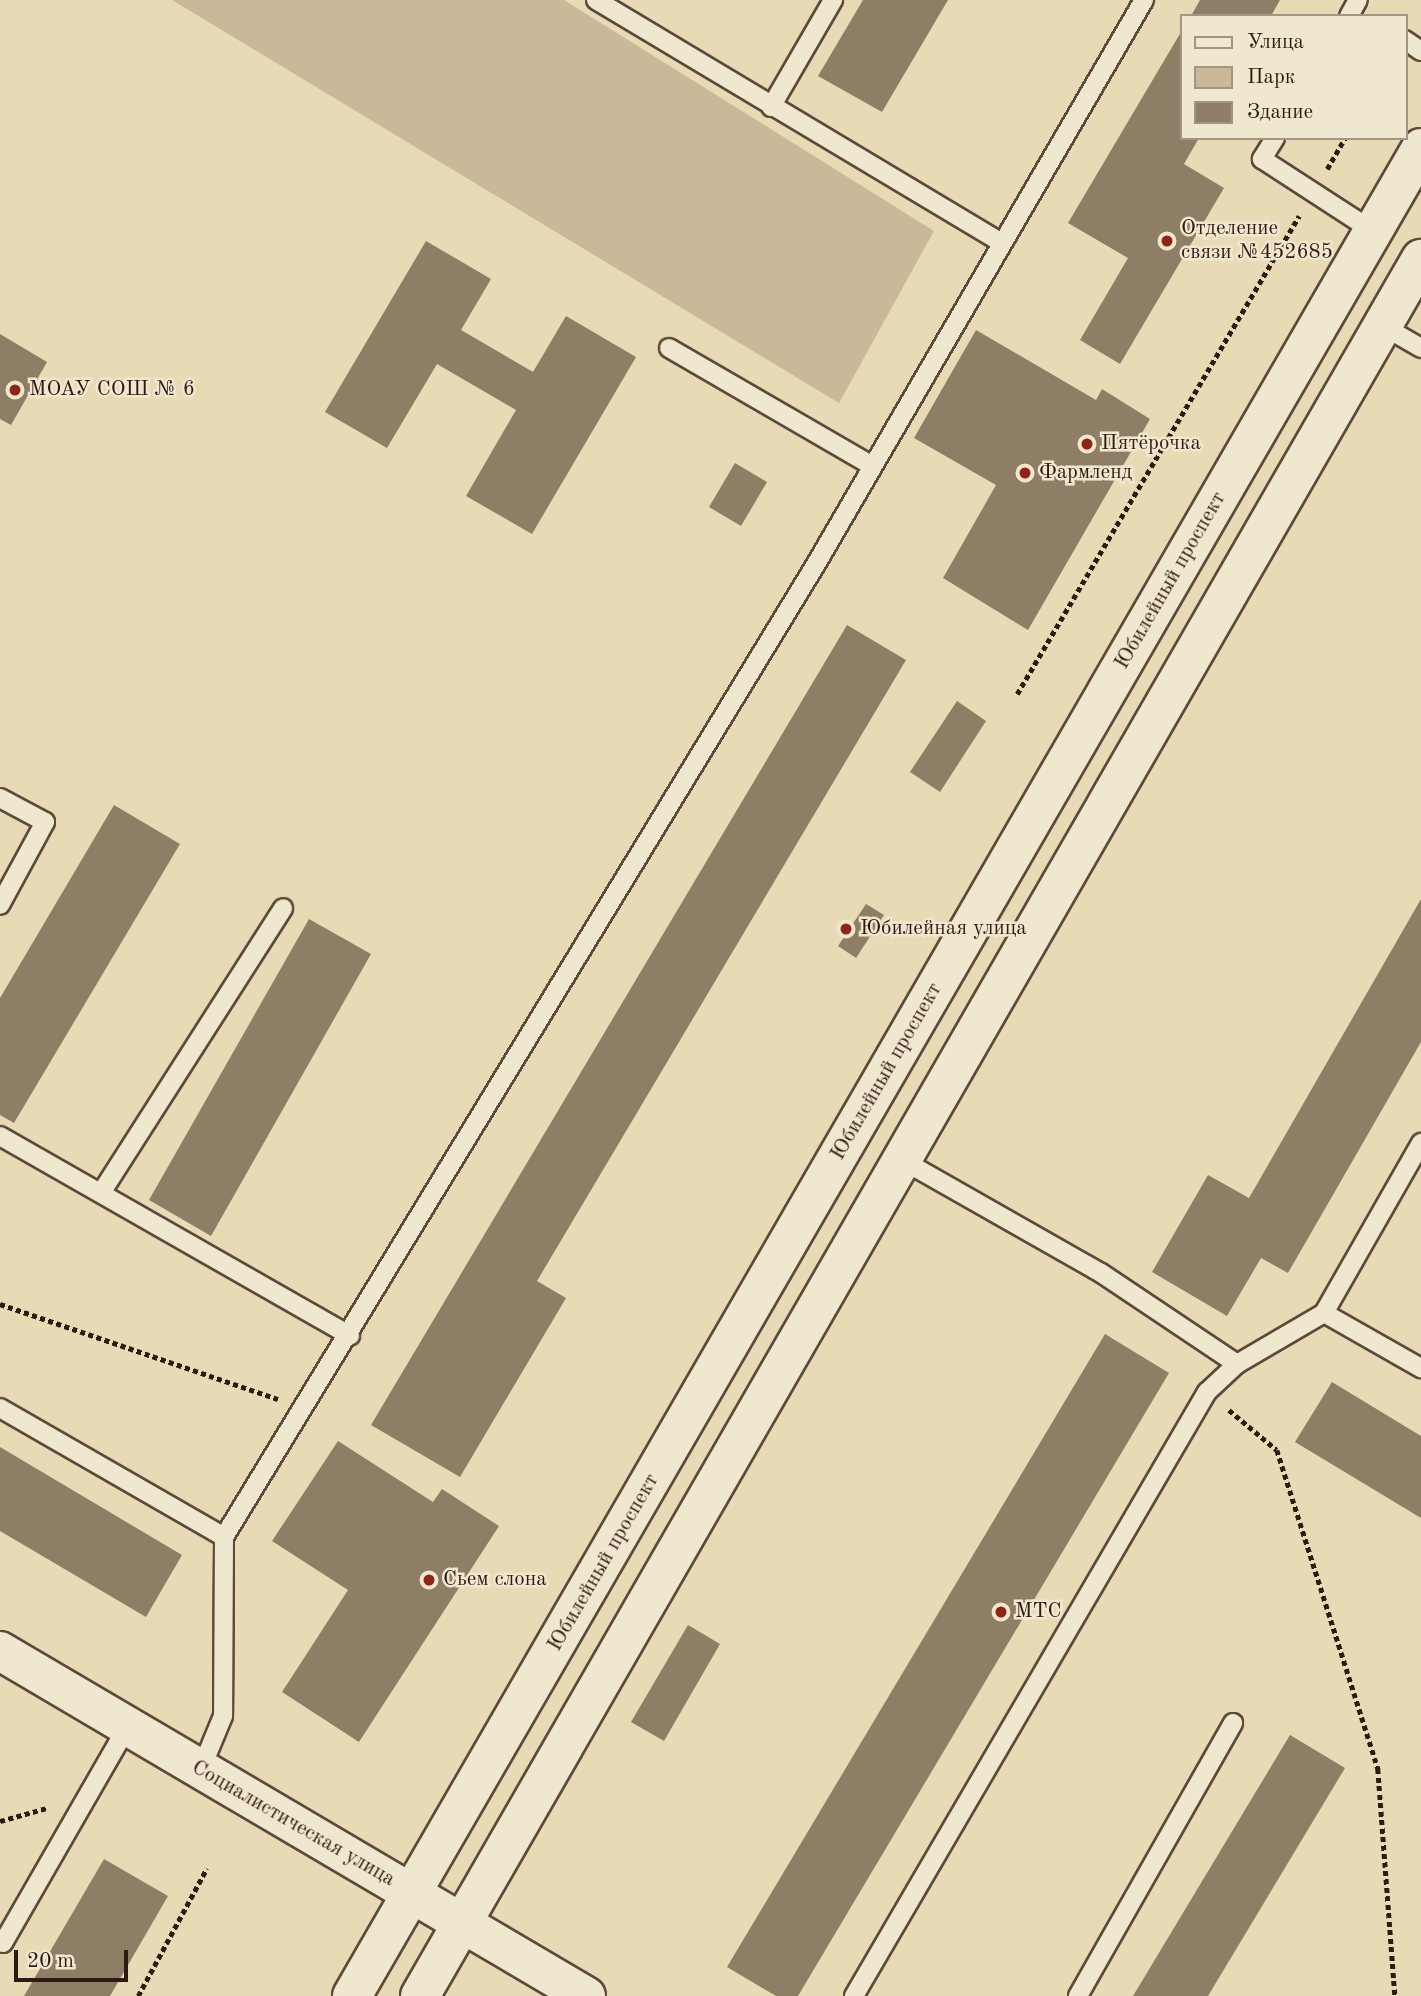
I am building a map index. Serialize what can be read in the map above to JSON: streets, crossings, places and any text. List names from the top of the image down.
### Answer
{
  "streets": {
    "main road": ["Юбилейный проспект", "Социалистическая улица"]
  },
  "crossings": [
    ["Юбилейный проспект", "Социалистическая улица"]
  ],
  "places": [
    "Отделение связи №452685",
    "МОАУ СОШ № 6",
    "Пятёрочка",
    "Фармленд",
    "Юбилейная улица",
    "Сьем слона",
    "МТС"
  ],
  "legend": ["Улица", "Парк", "Здание"],
  "scale_bar": "20 m"
}
